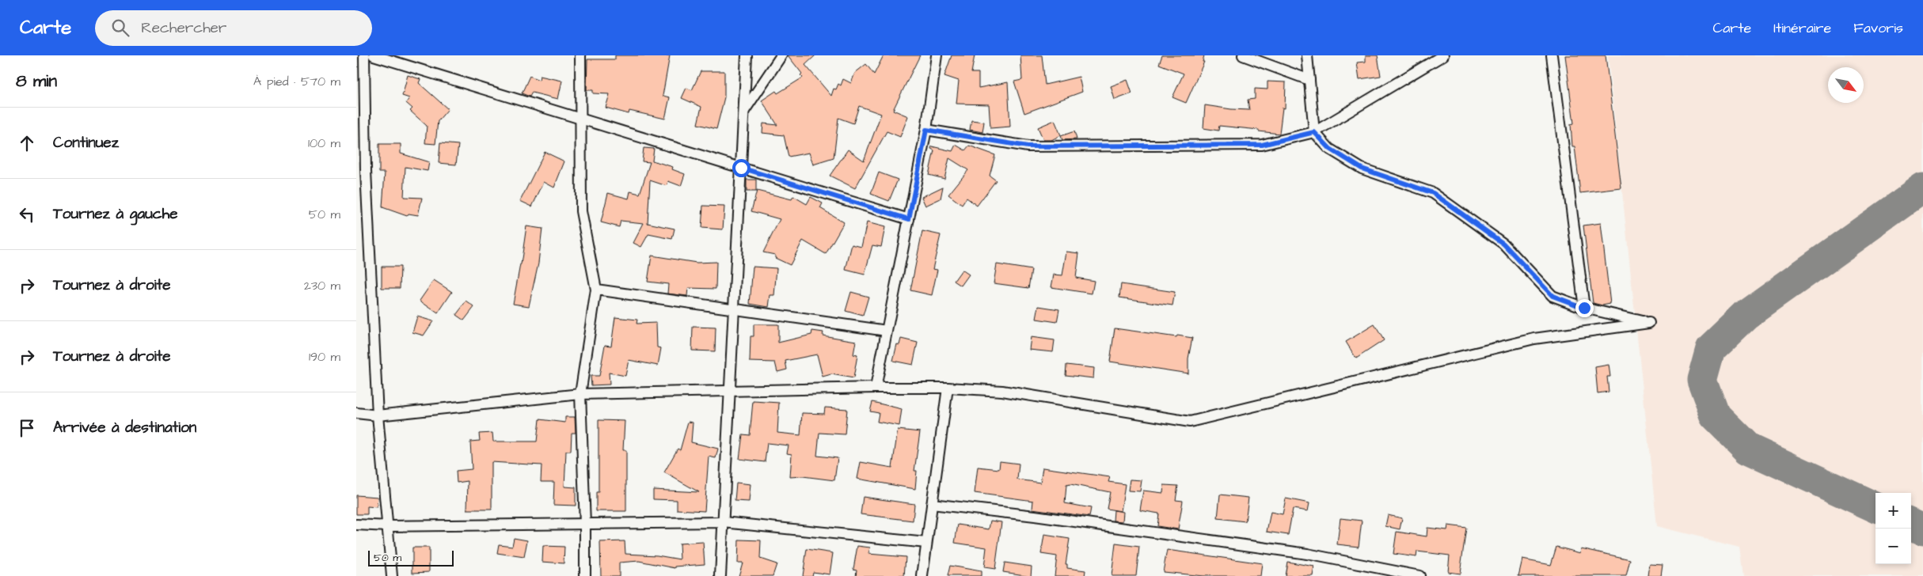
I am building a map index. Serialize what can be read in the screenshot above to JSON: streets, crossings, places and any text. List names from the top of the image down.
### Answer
{
  "scale_bar": "50 m",
  "north": "bottom right",
  "page": {
    "header": "Carte",
    "search": "Rechercher",
    "nav": ["Carte", "Itinéraire", "Favoris"],
    "heading": ["8 min", "À pied · 570 m"],
    "list": [
      ["Continuez", "100 m"],
      ["Tournez à gauche", "50 m"],
      ["Tournez à droite", "230 m"],
      ["Tournez à droite", "190 m"],
      "Arrivée à destination"
    ],
    "map_buttons": ["+", "−"],
    "scale": "50 m"
  }
}
